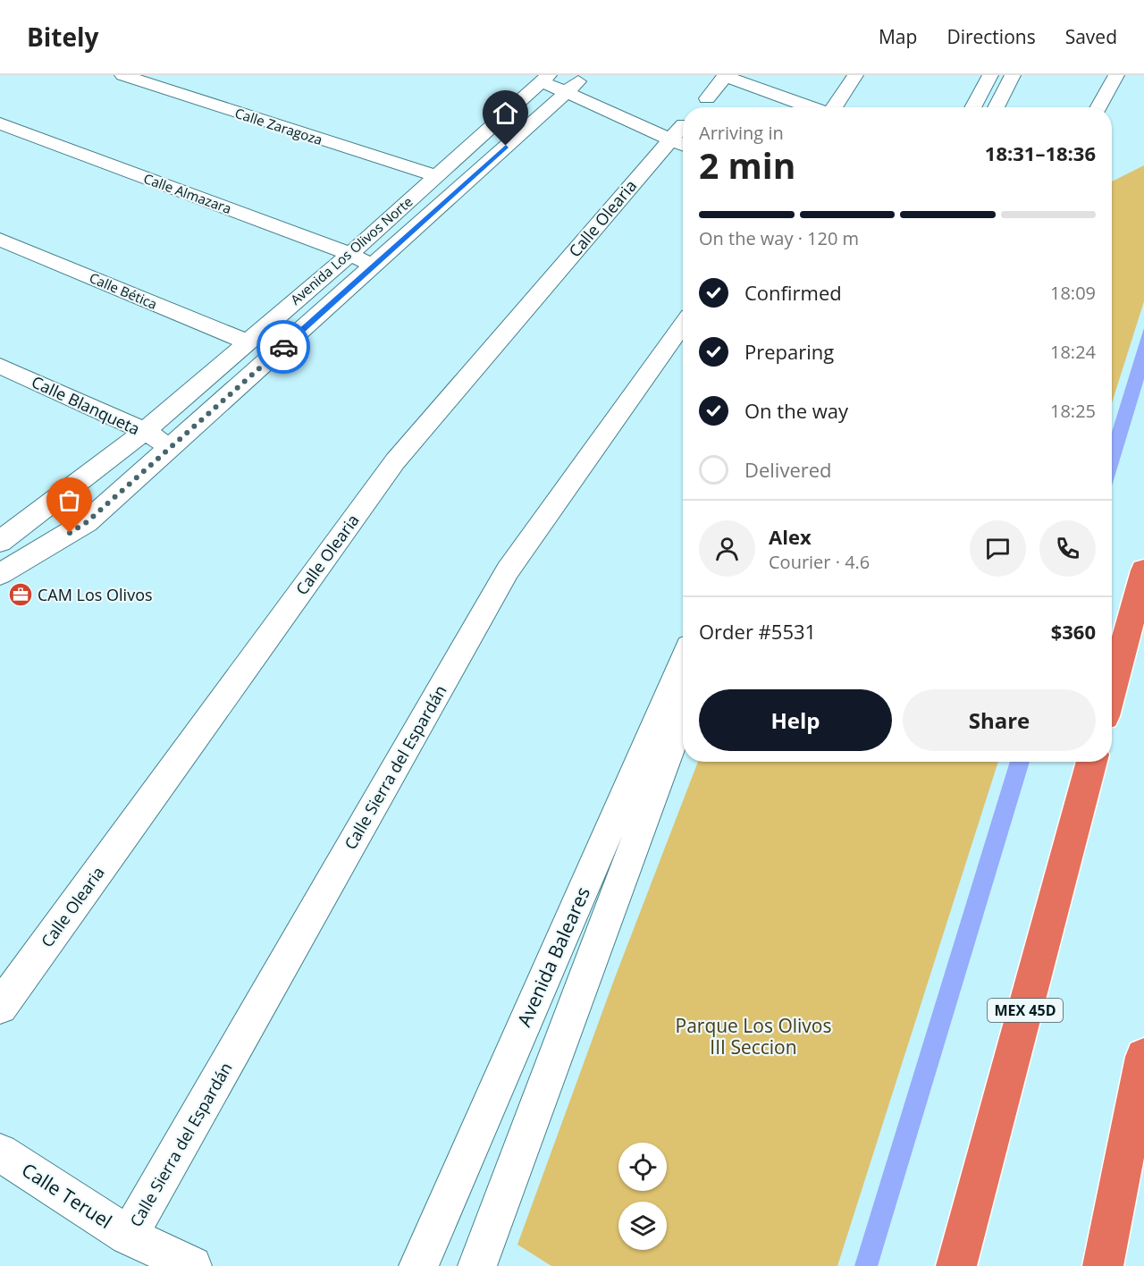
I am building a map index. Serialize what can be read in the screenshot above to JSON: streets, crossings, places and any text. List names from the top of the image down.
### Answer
{
  "streets": {
    "highway": ["MEX 45D"],
    "street": [
      "Calle Zaragoza",
      "Calle Almazara",
      "Calle Olearia",
      "Avenida Los Olivos Norte",
      "Calle Bética",
      "Calle Blanqueta",
      "Calle Sierra del Espardán",
      "Avenida Baleares",
      "Calle Teruel"
    ]
  },
  "crossings": [
    ["Calle Zaragoza", "Avenida Los Olivos Norte"],
    ["Calle Almazara", "Avenida Los Olivos Norte"],
    ["Avenida Los Olivos Norte", "Calle Bética"],
    ["Avenida Los Olivos Norte", "Calle Blanqueta"],
    ["Calle Sierra del Espardán", "Calle Teruel"]
  ],
  "parks": ["Parque Los Olivos III Seccion"],
  "places": {
    "office": ["CAM Los Olivos"]
  },
  "page": {
    "header": "Bitely",
    "nav": ["Map", "Directions", "Saved"],
    "heading": ["2 min", "Arriving in", "18:31–18:36"],
    "panel": [
      "Alex",
      "Courier · 4.6",
      "Order #5531",
      "$360"
    ],
    "bar": "On the way · 120 m",
    "list": [
      ["Confirmed", "18:09"],
      ["Preparing", "18:24"],
      ["On the way", "18:25"],
      "Delivered"
    ],
    "buttons": ["Help", "Share"]
  }
}
